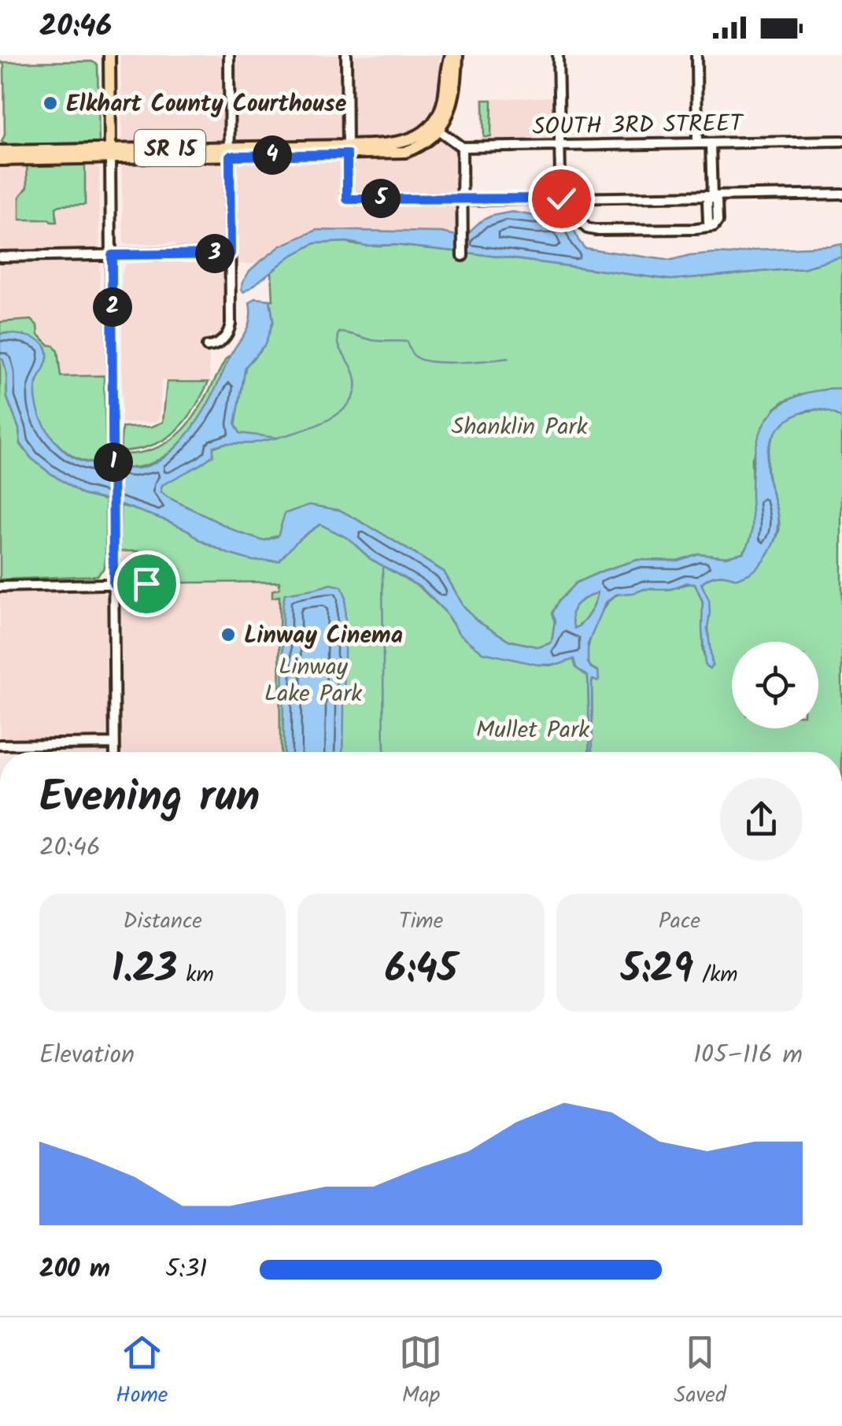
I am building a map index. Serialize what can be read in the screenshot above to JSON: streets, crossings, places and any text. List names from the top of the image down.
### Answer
{
  "streets": {
    "main road": ["SR 15"],
    "street": ["SOUTH 3RD STREET"]
  },
  "parks": ["Shanklin Park", "Linway Lake Park", "Mullet Park"],
  "places": ["Elkhart County Courthouse", "Linway Cinema"],
  "page": {
    "status": "20:46",
    "pins": [
      "4",
      "5",
      "3",
      "2",
      "1"
    ],
    "heading": ["Evening run", "20:46"],
    "stats": [
      ["Distance", "1.23 km"],
      ["Time", "6:45"],
      ["Pace", "5:29 /km"]
    ],
    "chart": ["Elevation", "105–116 m"],
    "list": [
      {
        "name": "200 m",
        "note": "5:31"
      }
    ],
    "tabs": ["Home", "Map", "Saved"]
  }
}
